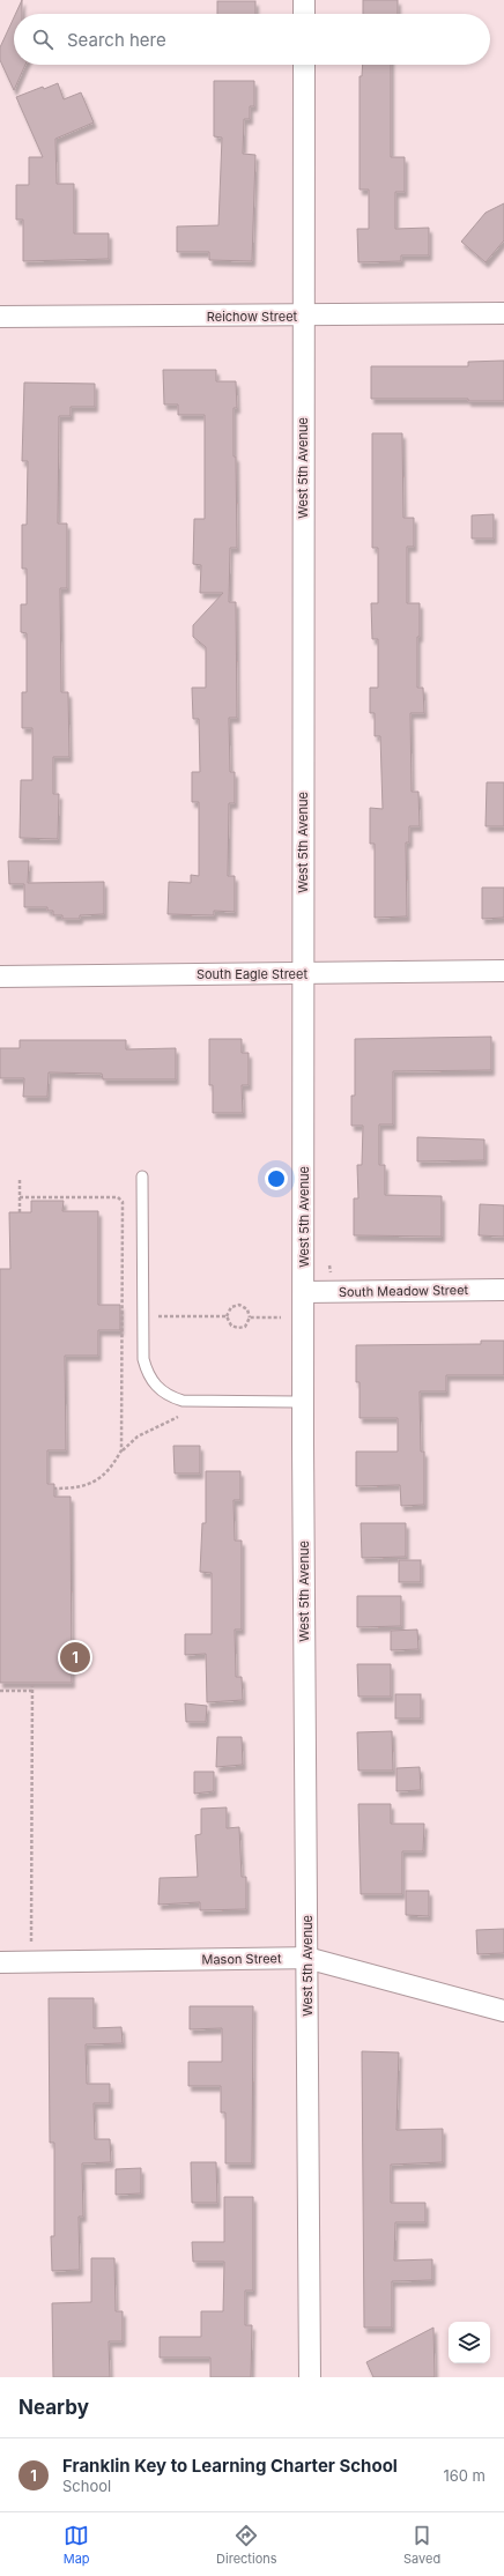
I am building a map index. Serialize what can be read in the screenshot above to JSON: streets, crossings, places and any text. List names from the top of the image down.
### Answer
{
  "streets": {
    "street": [
      "Reichow Street",
      "West 5th Avenue",
      "South Eagle Street",
      "South Meadow Street",
      "Mason Street"
    ]
  },
  "crossings": [
    ["Reichow Street", "West 5th Avenue"],
    ["West 5th Avenue", "South Eagle Street"],
    ["West 5th Avenue", "South Meadow Street"],
    ["West 5th Avenue", "Mason Street"]
  ],
  "page": {
    "search": "Search here",
    "pins": "1",
    "heading": "Nearby",
    "list": [
      {
        "mark": "1",
        "name": "Franklin Key to Learning Charter School",
        "note": "School",
        "value": "160 m"
      }
    ],
    "nav": ["Map", "Directions", "Saved"]
  }
}
